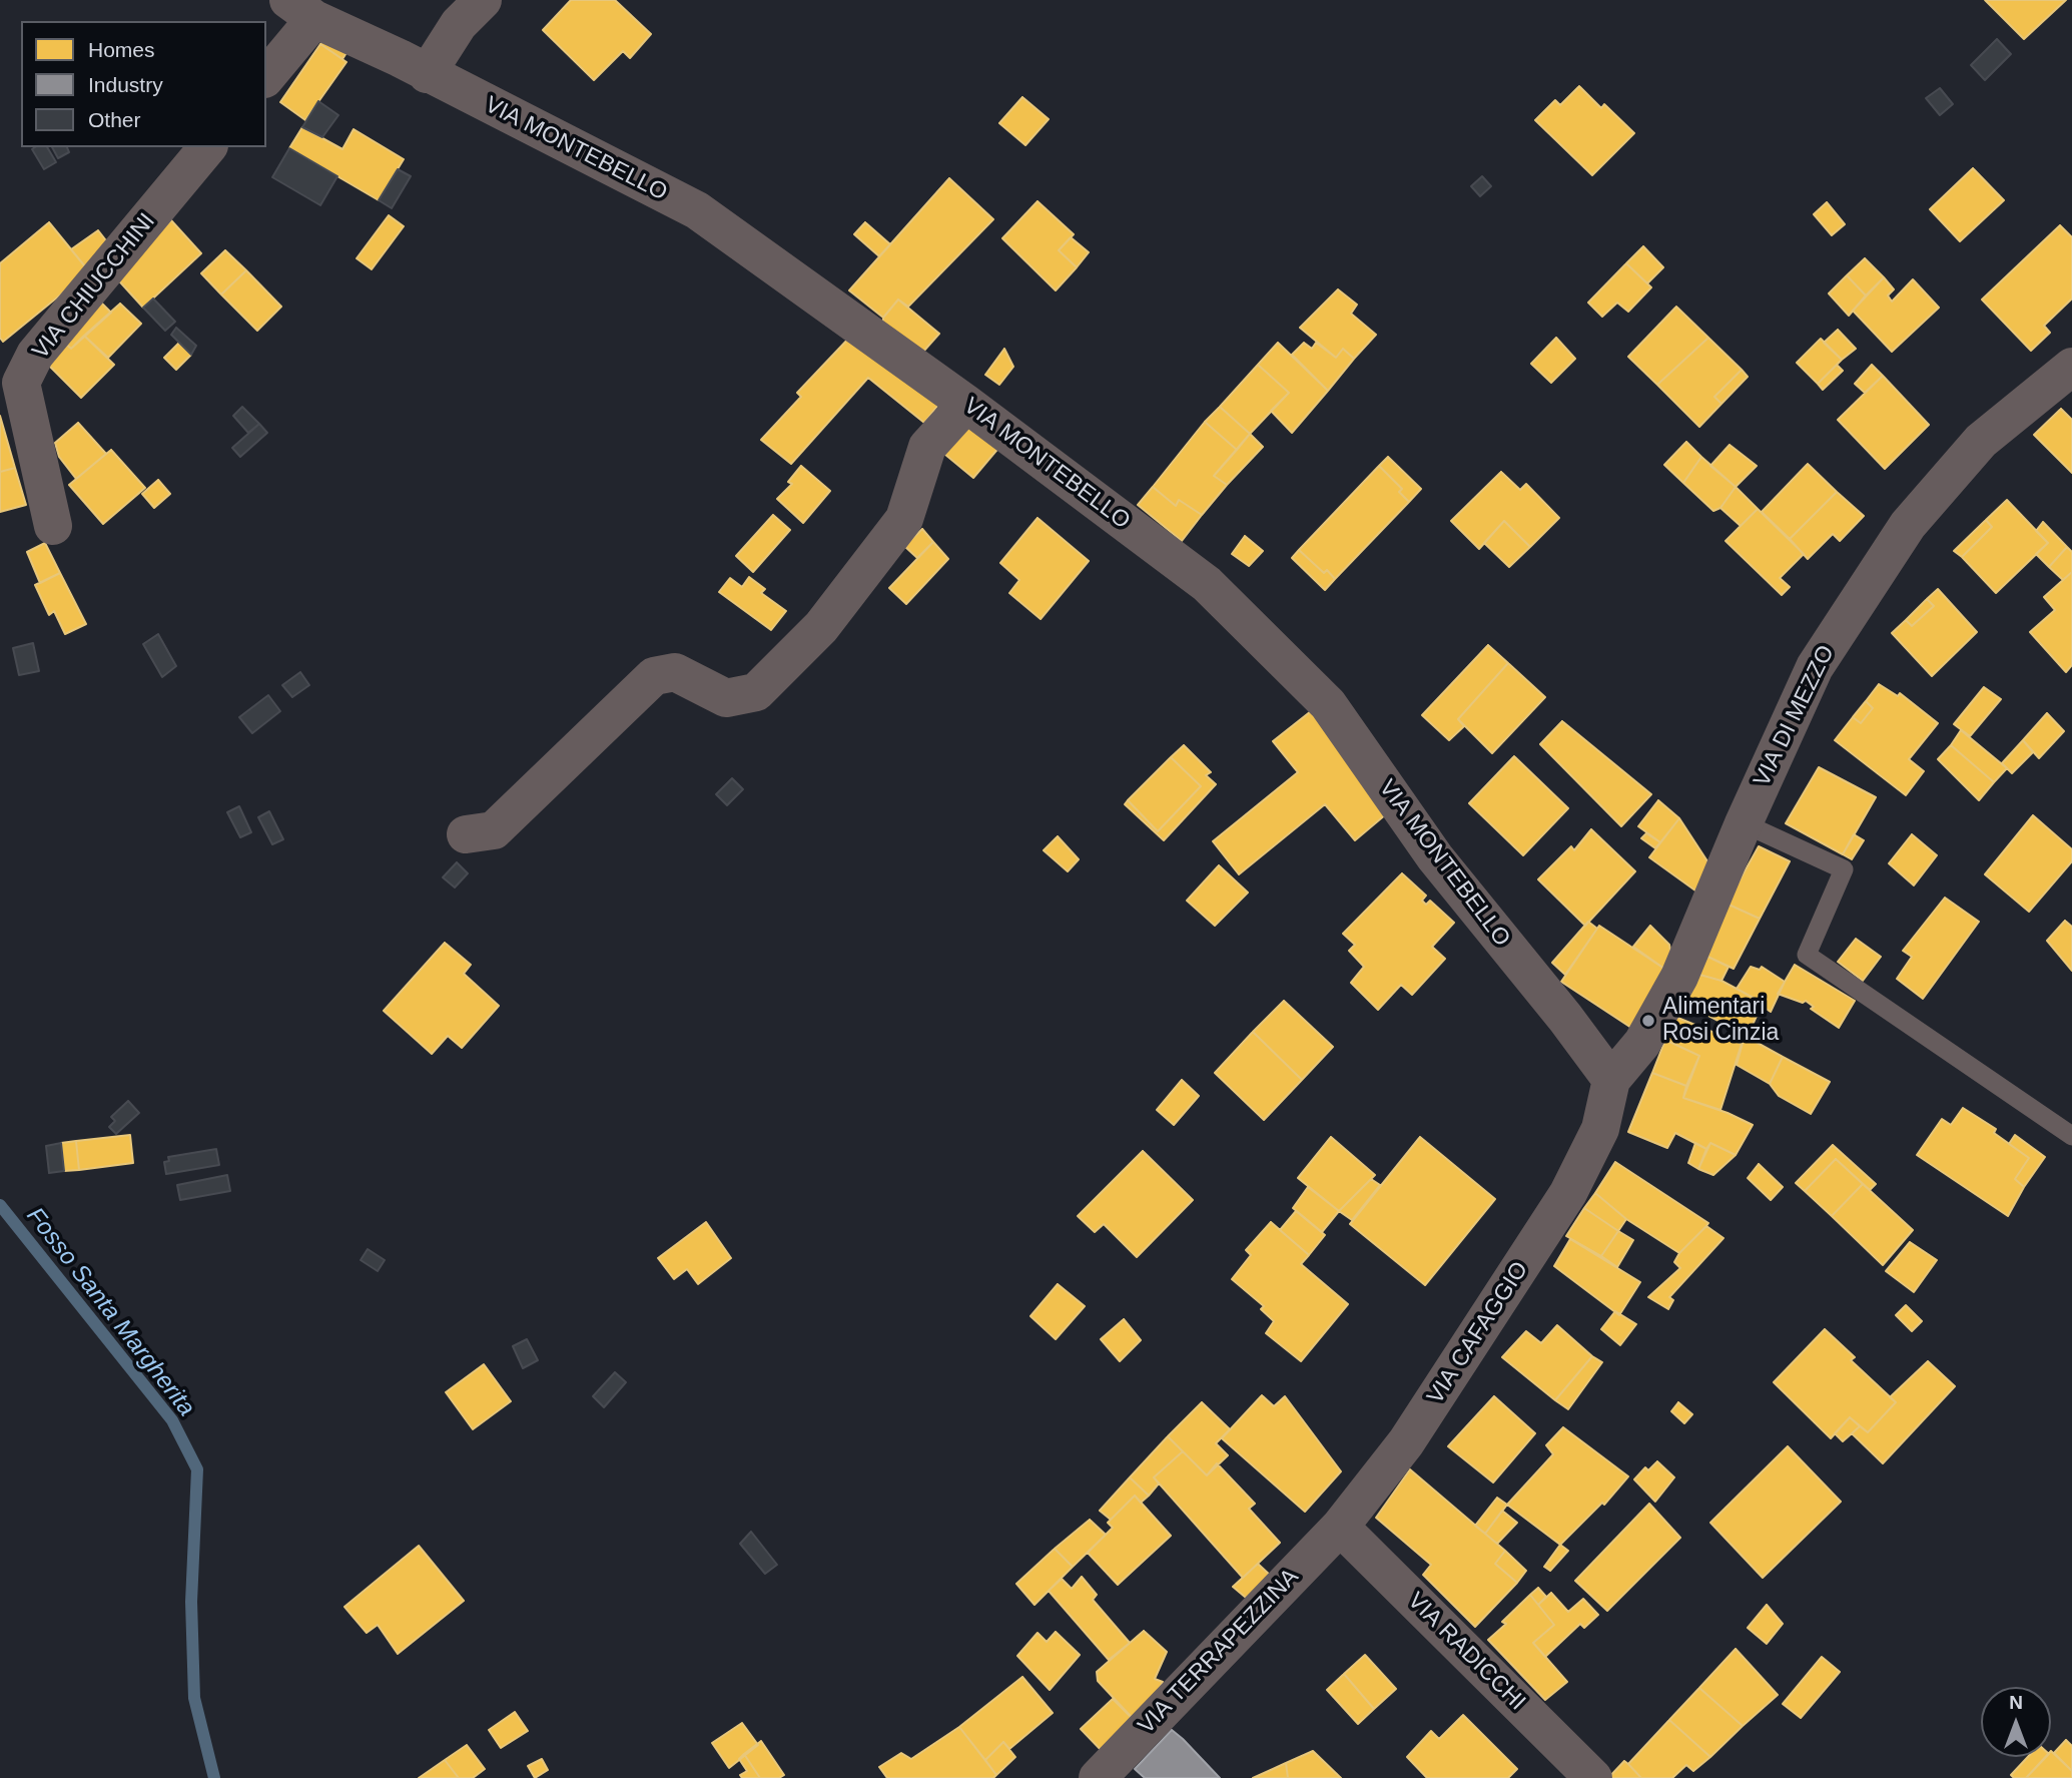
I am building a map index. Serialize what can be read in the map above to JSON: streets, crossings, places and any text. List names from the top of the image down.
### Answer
{
  "streets": {
    "street": [
      "VIA MONTEBELLO",
      "VIA CHIUCCHINI",
      "VIA DI MEZZO",
      "VIA CAFAGGIO",
      "VIA TERRAPEZZINA",
      "VIA RADICCHI"
    ]
  },
  "crossings": [
    ["VIA MONTEBELLO", "VIA DI MEZZO"],
    ["VIA MONTEBELLO", "VIA CAFAGGIO"],
    ["VIA DI MEZZO", "VIA CAFAGGIO"],
    ["VIA CAFAGGIO", "VIA TERRAPEZZINA"],
    ["VIA CAFAGGIO", "VIA RADICCHI"],
    ["VIA TERRAPEZZINA", "VIA RADICCHI"]
  ],
  "water": ["Fosso Santa Margherita"],
  "places": ["Alimentari Rosi Cinzia"],
  "legend": ["Homes", "Industry", "Other"],
  "north": "top"
}
